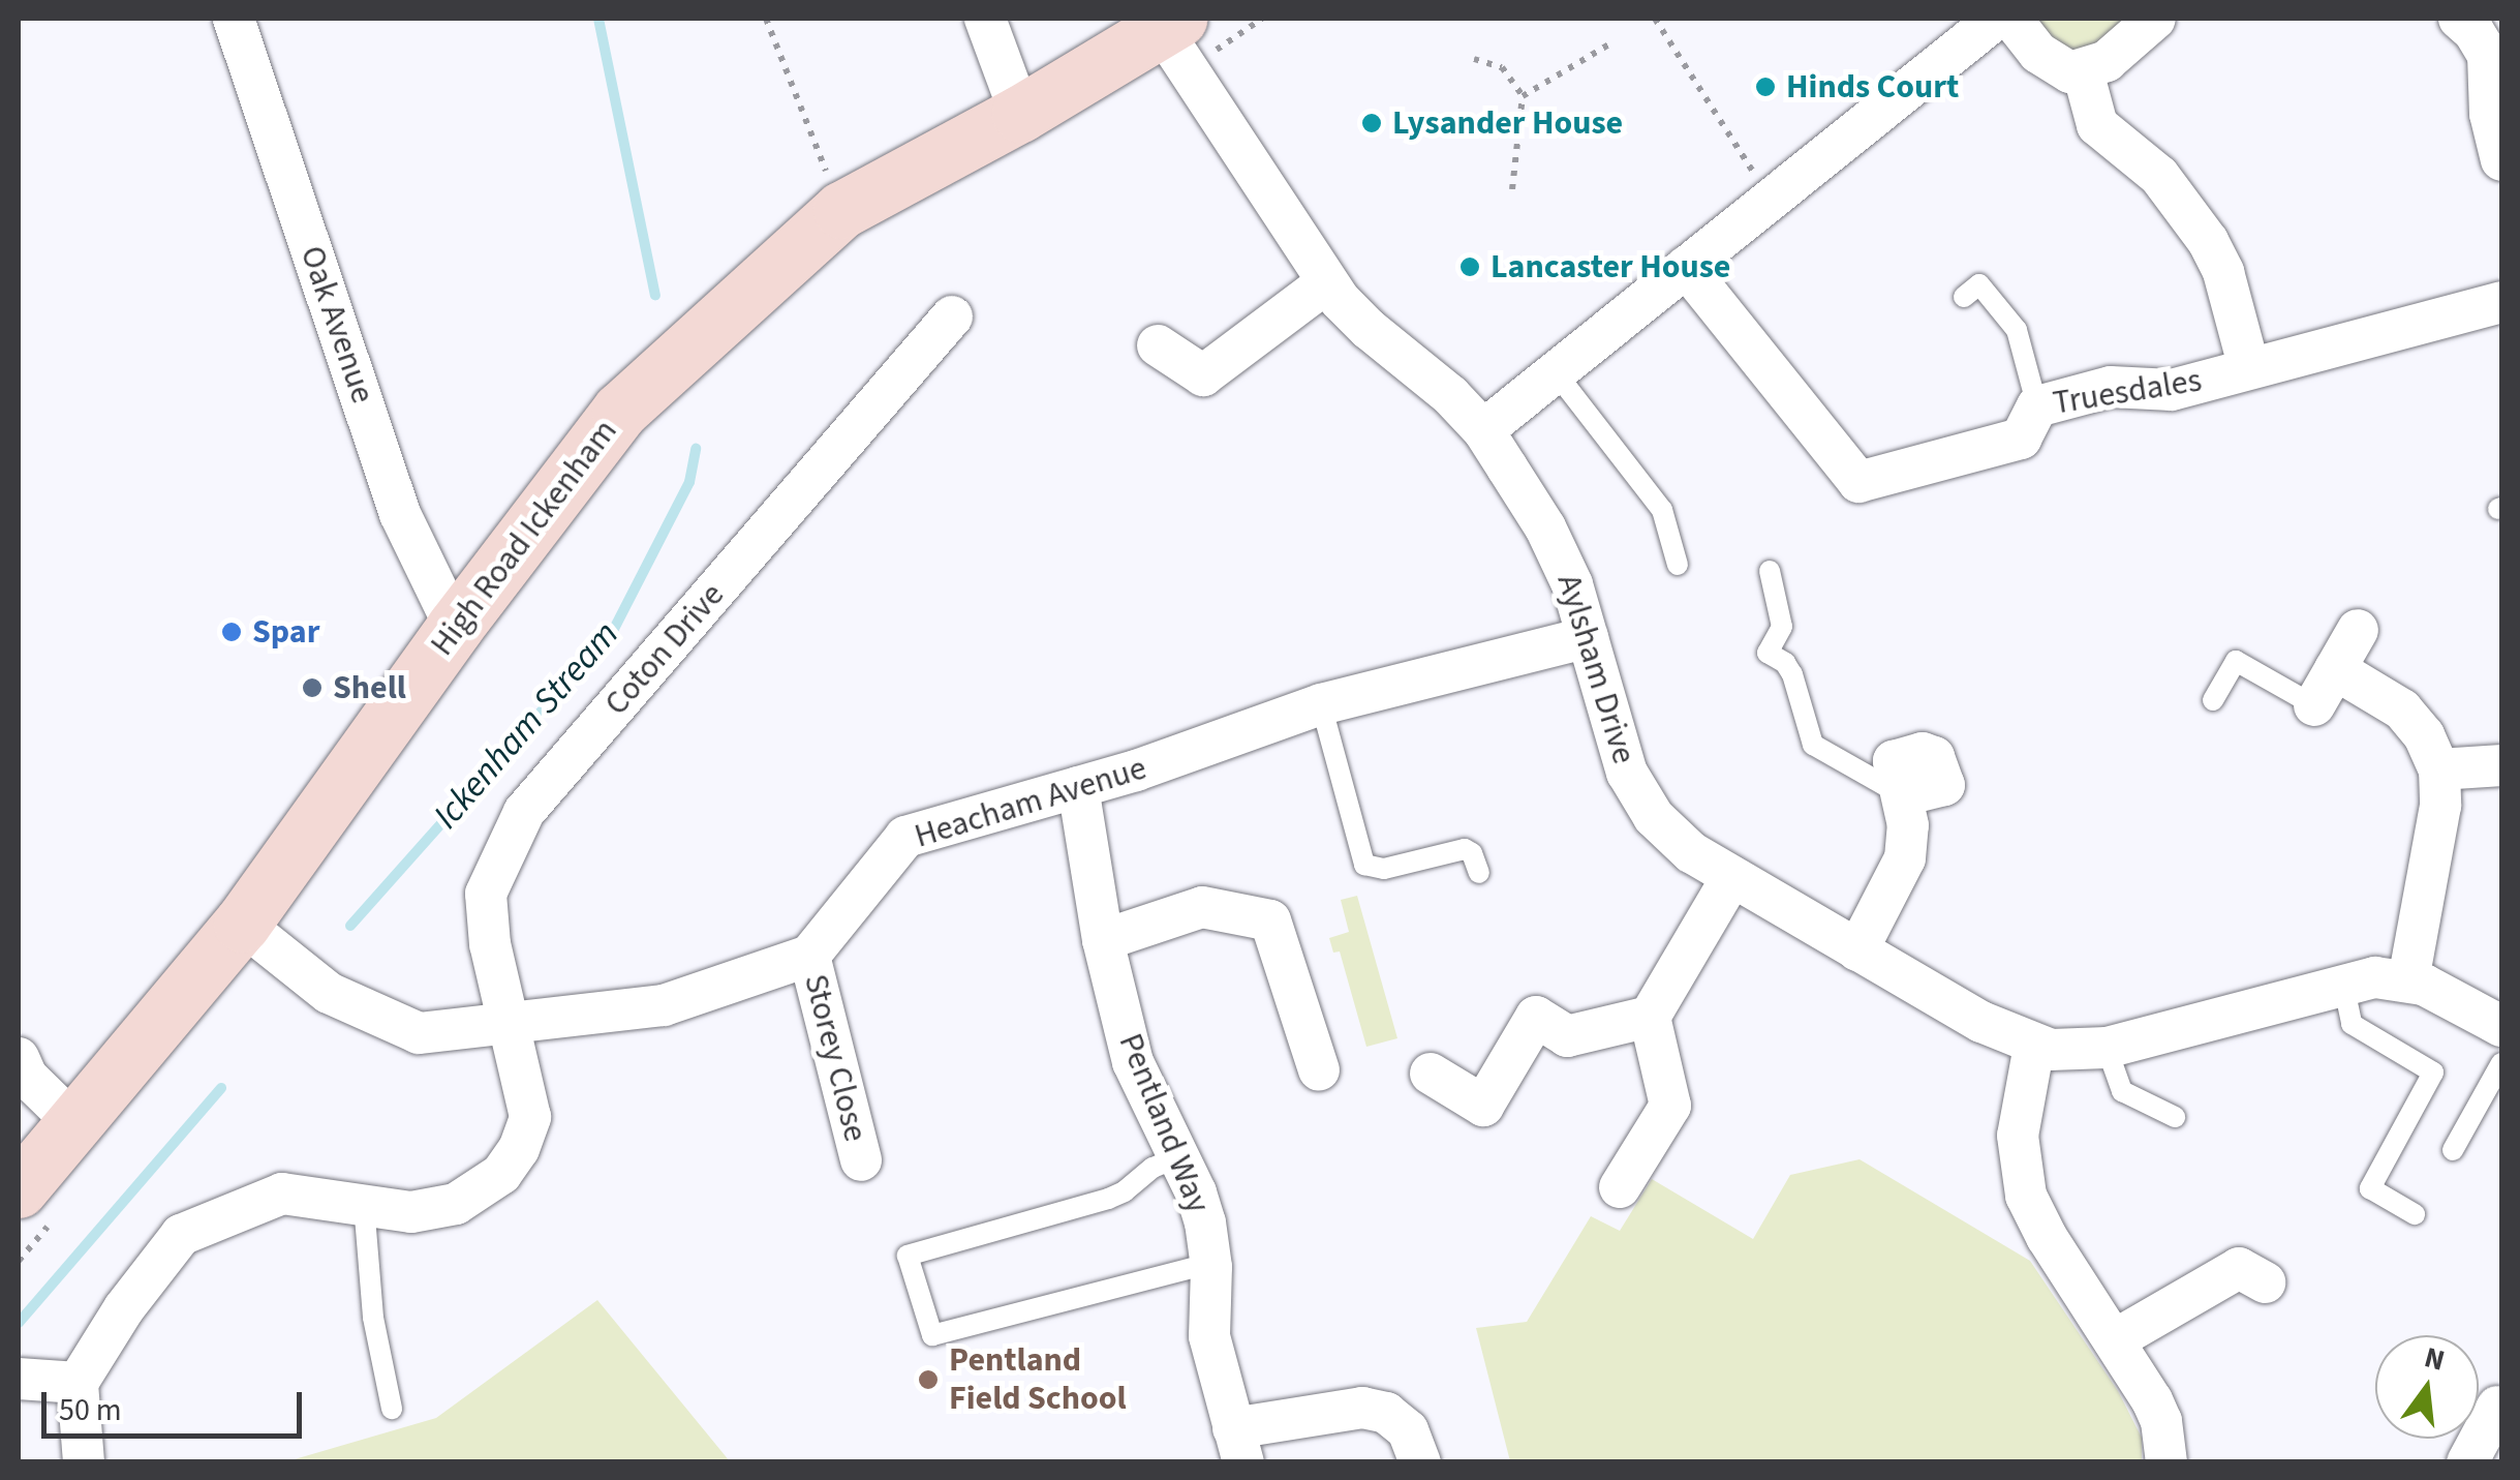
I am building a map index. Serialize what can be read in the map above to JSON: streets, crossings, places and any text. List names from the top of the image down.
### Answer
{
  "streets": {
    "main road": ["High Road Ickenham"],
    "street": [
      "Oak Avenue",
      "Truesdales",
      "Coton Drive",
      "Aylsham Drive",
      "Heacham Avenue",
      "Storey Close",
      "Pentland Way"
    ]
  },
  "crossings": [
    ["Oak Avenue", "High Road Ickenham"],
    ["High Road Ickenham", "Aylsham Drive"],
    ["Aylsham Drive", "Heacham Avenue"],
    ["Heacham Avenue", "Storey Close"],
    ["Heacham Avenue", "Pentland Way"]
  ],
  "water": ["Ickenham Stream"],
  "places": [
    "Hinds Court",
    "Lysander House",
    "Lancaster House",
    "Spar",
    "Shell",
    "Pentland Field School"
  ],
  "scale_bar": "50 m",
  "north": "top"
}
